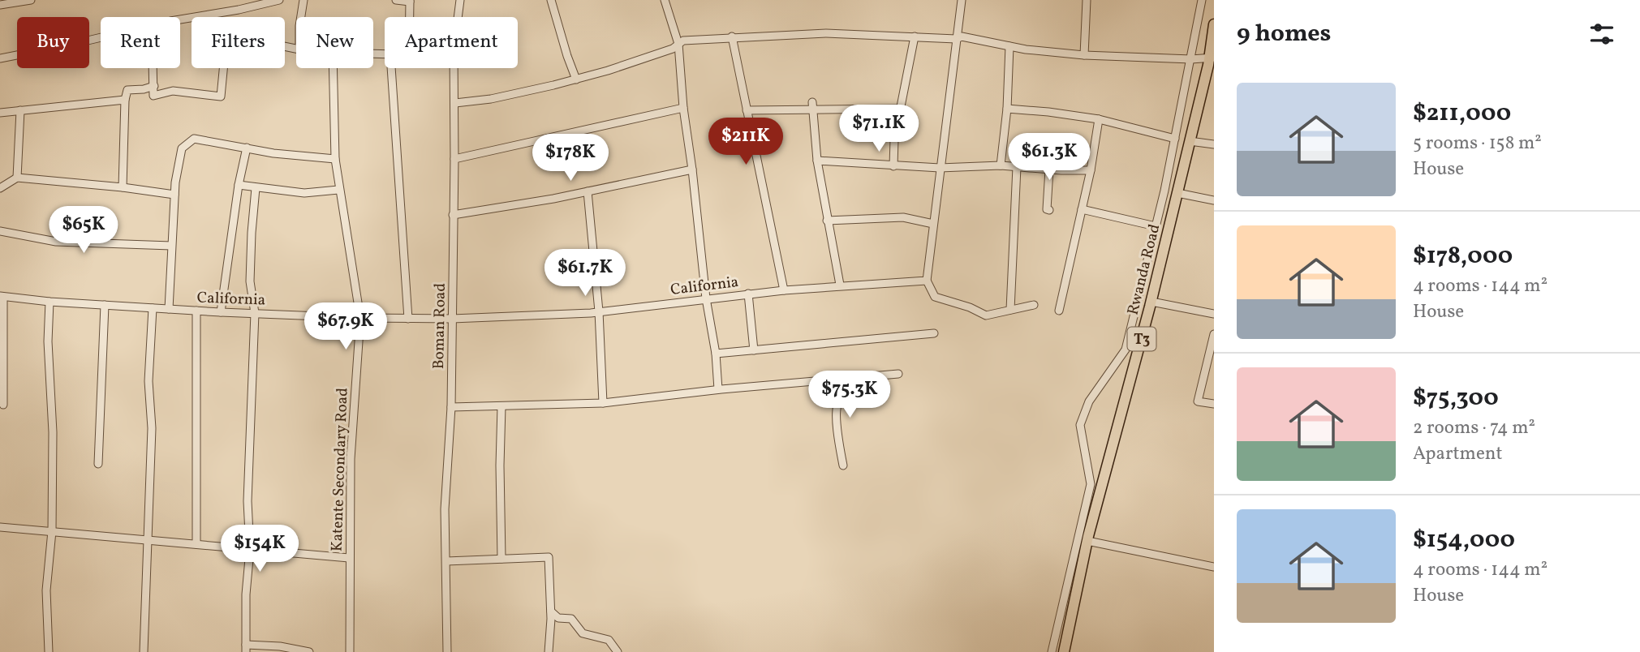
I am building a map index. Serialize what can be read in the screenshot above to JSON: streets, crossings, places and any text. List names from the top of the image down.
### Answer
{
  "streets": {
    "highway": ["Rwanda Road", "T3"],
    "street": ["California", "Boman Road", "Katente Secondary Road"]
  },
  "crossings": [
    ["California", "Boman Road"],
    ["California", "Katente Secondary Road"]
  ],
  "page": {
    "heading": "9 homes",
    "chip": [
      "Buy",
      "Rent",
      "Filters",
      "New",
      "Apartment"
    ],
    "list": [
      {
        "name": "$211,000",
        "note": "5 rooms · 158 m² · House"
      },
      {
        "name": "$178,000",
        "note": "4 rooms · 144 m² · House"
      },
      {
        "name": "$75,300",
        "note": "2 rooms · 74 m² · Apartment"
      },
      {
        "name": "$154,000",
        "note": "4 rooms · 144 m² · House"
      }
    ],
    "price": [
      "$71.1K",
      "$211K",
      "$61.3K",
      "$178K",
      "$65K",
      "$61.7K",
      "$67.9K",
      "$75.3K",
      "$154K"
    ]
  }
}
